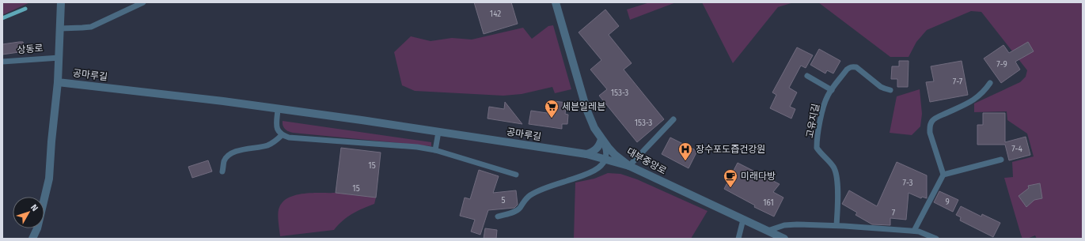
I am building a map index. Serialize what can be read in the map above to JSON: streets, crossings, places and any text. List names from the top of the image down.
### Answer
{
  "streets": {
    "street": ["공마루길", "대부중앙로"],
    "lane": ["상동로", "고유지길"]
  },
  "crossings": [
    ["공마루길", "대부중앙로"]
  ],
  "places": {
    "supermarket": ["세븐일레븐"],
    "hospital": ["장수포도즙건강원"],
    "cafe": ["미래다방"]
  },
  "house_numbers": [
    "142",
    "7-9",
    "7-7",
    "153-3",
    "153-3",
    "7-4",
    "15",
    "7-3",
    "15",
    "5",
    "9",
    "161",
    "7"
  ],
  "north": "top right"
}
